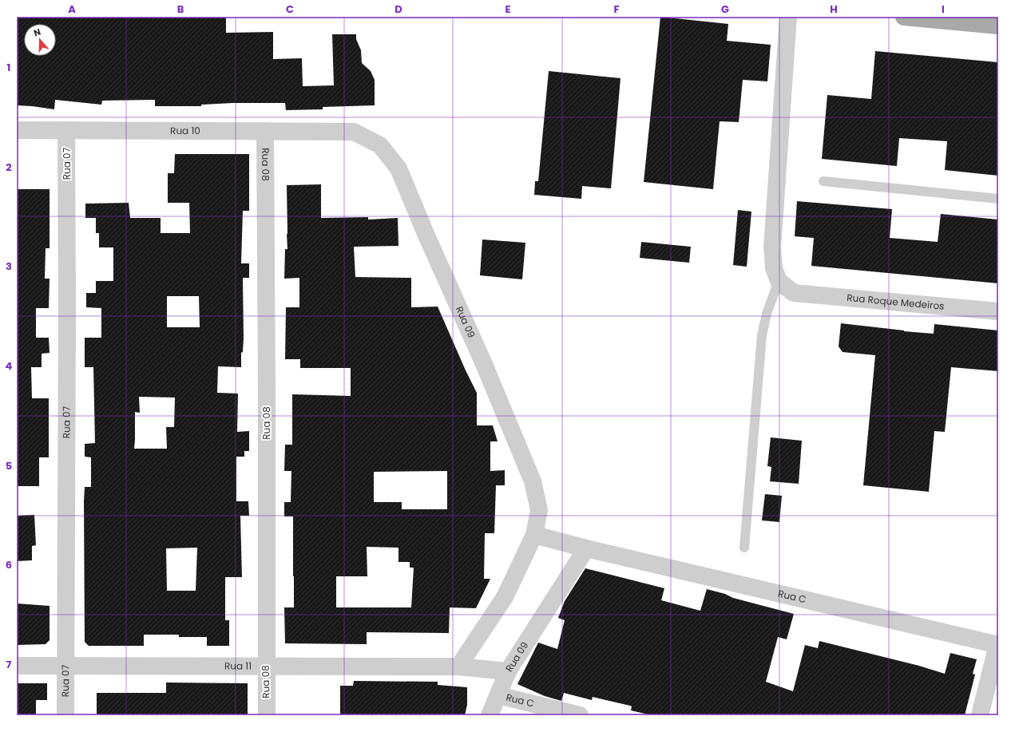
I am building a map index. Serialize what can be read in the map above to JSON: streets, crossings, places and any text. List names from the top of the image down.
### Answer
{
  "streets": {
    "street": [
      "Rua 10",
      "Rua 07",
      "Rua 08",
      "Rua Roque Medeiros",
      "Rua 09",
      "Rua C",
      "Rua 11"
    ]
  },
  "crossings": [
    ["Rua 10", "Rua 07"],
    ["Rua 10", "Rua 08"],
    ["Rua 10", "Rua 09"],
    ["Rua 07", "Rua 11"],
    ["Rua 08", "Rua 11"],
    ["Rua 09", "Rua C"],
    ["Rua 09", "Rua 11"]
  ],
  "north": "top",
  "grid": {
    "columns": [
      "A",
      "B",
      "C",
      "D",
      "E",
      "F",
      "G",
      "H",
      "I"
    ],
    "rows": [
      "1",
      "2",
      "3",
      "4",
      "5",
      "6",
      "7"
    ]
  }
}
